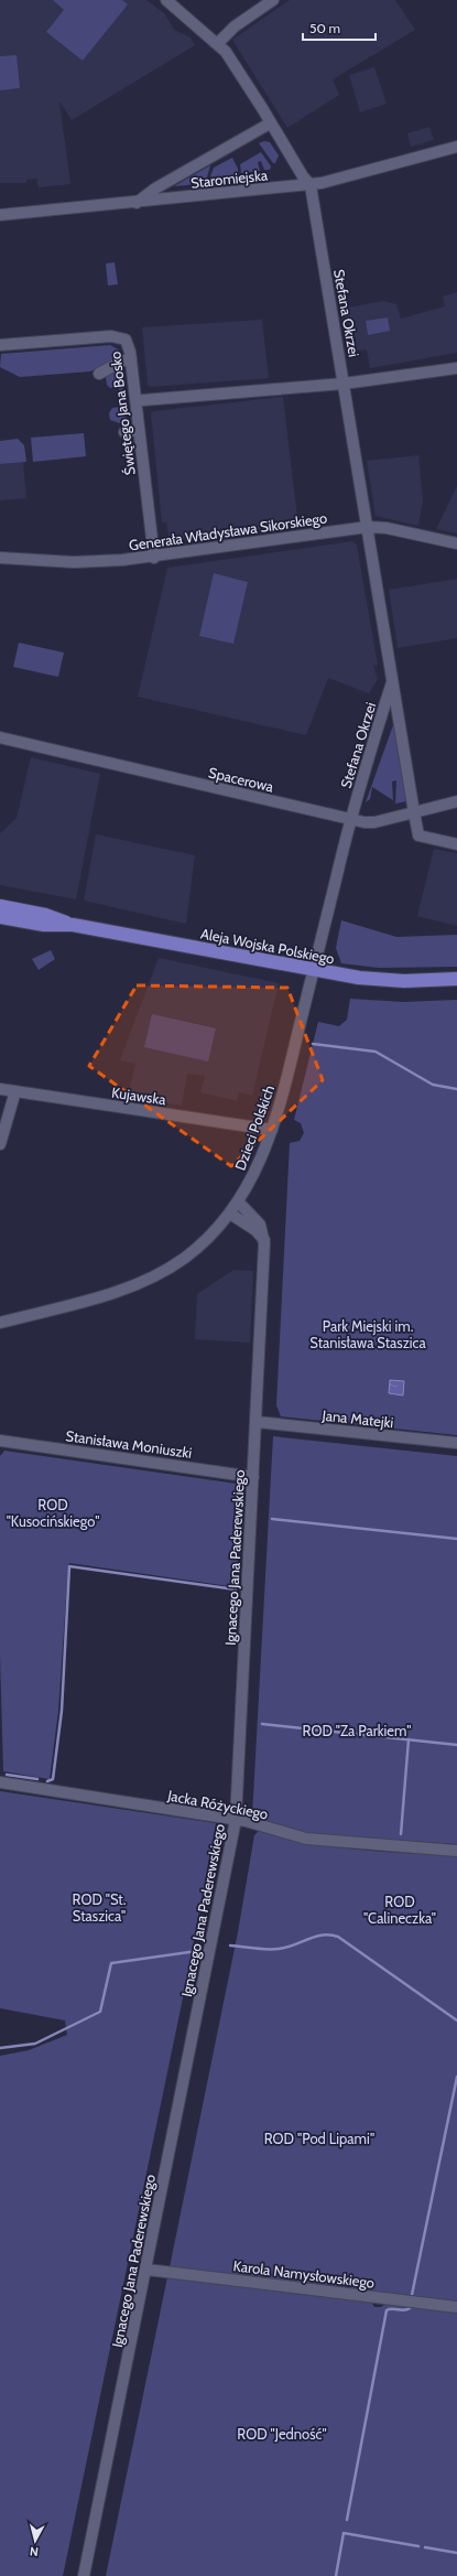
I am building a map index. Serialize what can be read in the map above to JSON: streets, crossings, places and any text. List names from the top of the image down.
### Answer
{
  "streets": {
    "main road": ["Aleja Wojska Polskiego"],
    "street": [
      "Staromiejska",
      "Stefana Okrzei",
      "Świętego Jana Bosko",
      "Generała Władysława Sikorskiego",
      "Spacerowa",
      "Kujawska",
      "Dzieci Polskich",
      "Jana Matejki",
      "Stanisława Moniuszki",
      "Ignacego Jana Paderewskiego",
      "Jacka Różyckiego",
      "Karola Namysłowskiego"
    ]
  },
  "crossings": [
    ["Staromiejska", "Stefana Okrzei"],
    ["Stefana Okrzei", "Generała Władysława Sikorskiego"],
    ["Stefana Okrzei", "Spacerowa"],
    ["Stefana Okrzei", "Dzieci Polskich"],
    ["Świętego Jana Bosko", "Generała Władysława Sikorskiego"],
    ["Spacerowa", "Dzieci Polskich"],
    ["Aleja Wojska Polskiego", "Dzieci Polskich"],
    ["Kujawska", "Dzieci Polskich"],
    ["Dzieci Polskich", "Ignacego Jana Paderewskiego"],
    ["Jana Matejki", "Ignacego Jana Paderewskiego"],
    ["Stanisława Moniuszki", "Ignacego Jana Paderewskiego"],
    ["Ignacego Jana Paderewskiego", "Jacka Różyckiego"],
    ["Ignacego Jana Paderewskiego", "Karola Namysłowskiego"]
  ],
  "parks": [
    "Park Miejski im. Stanisława Staszica",
    "ROD \"Kusocińskiego\"",
    "ROD \"Za Parkiem\"",
    "ROD \"St. Staszica\"",
    "ROD \"Calineczka\"",
    "ROD \"Pod Lipami\"",
    "ROD \"Jedność\""
  ],
  "scale_bar": "50 m",
  "north": "bottom"
}
